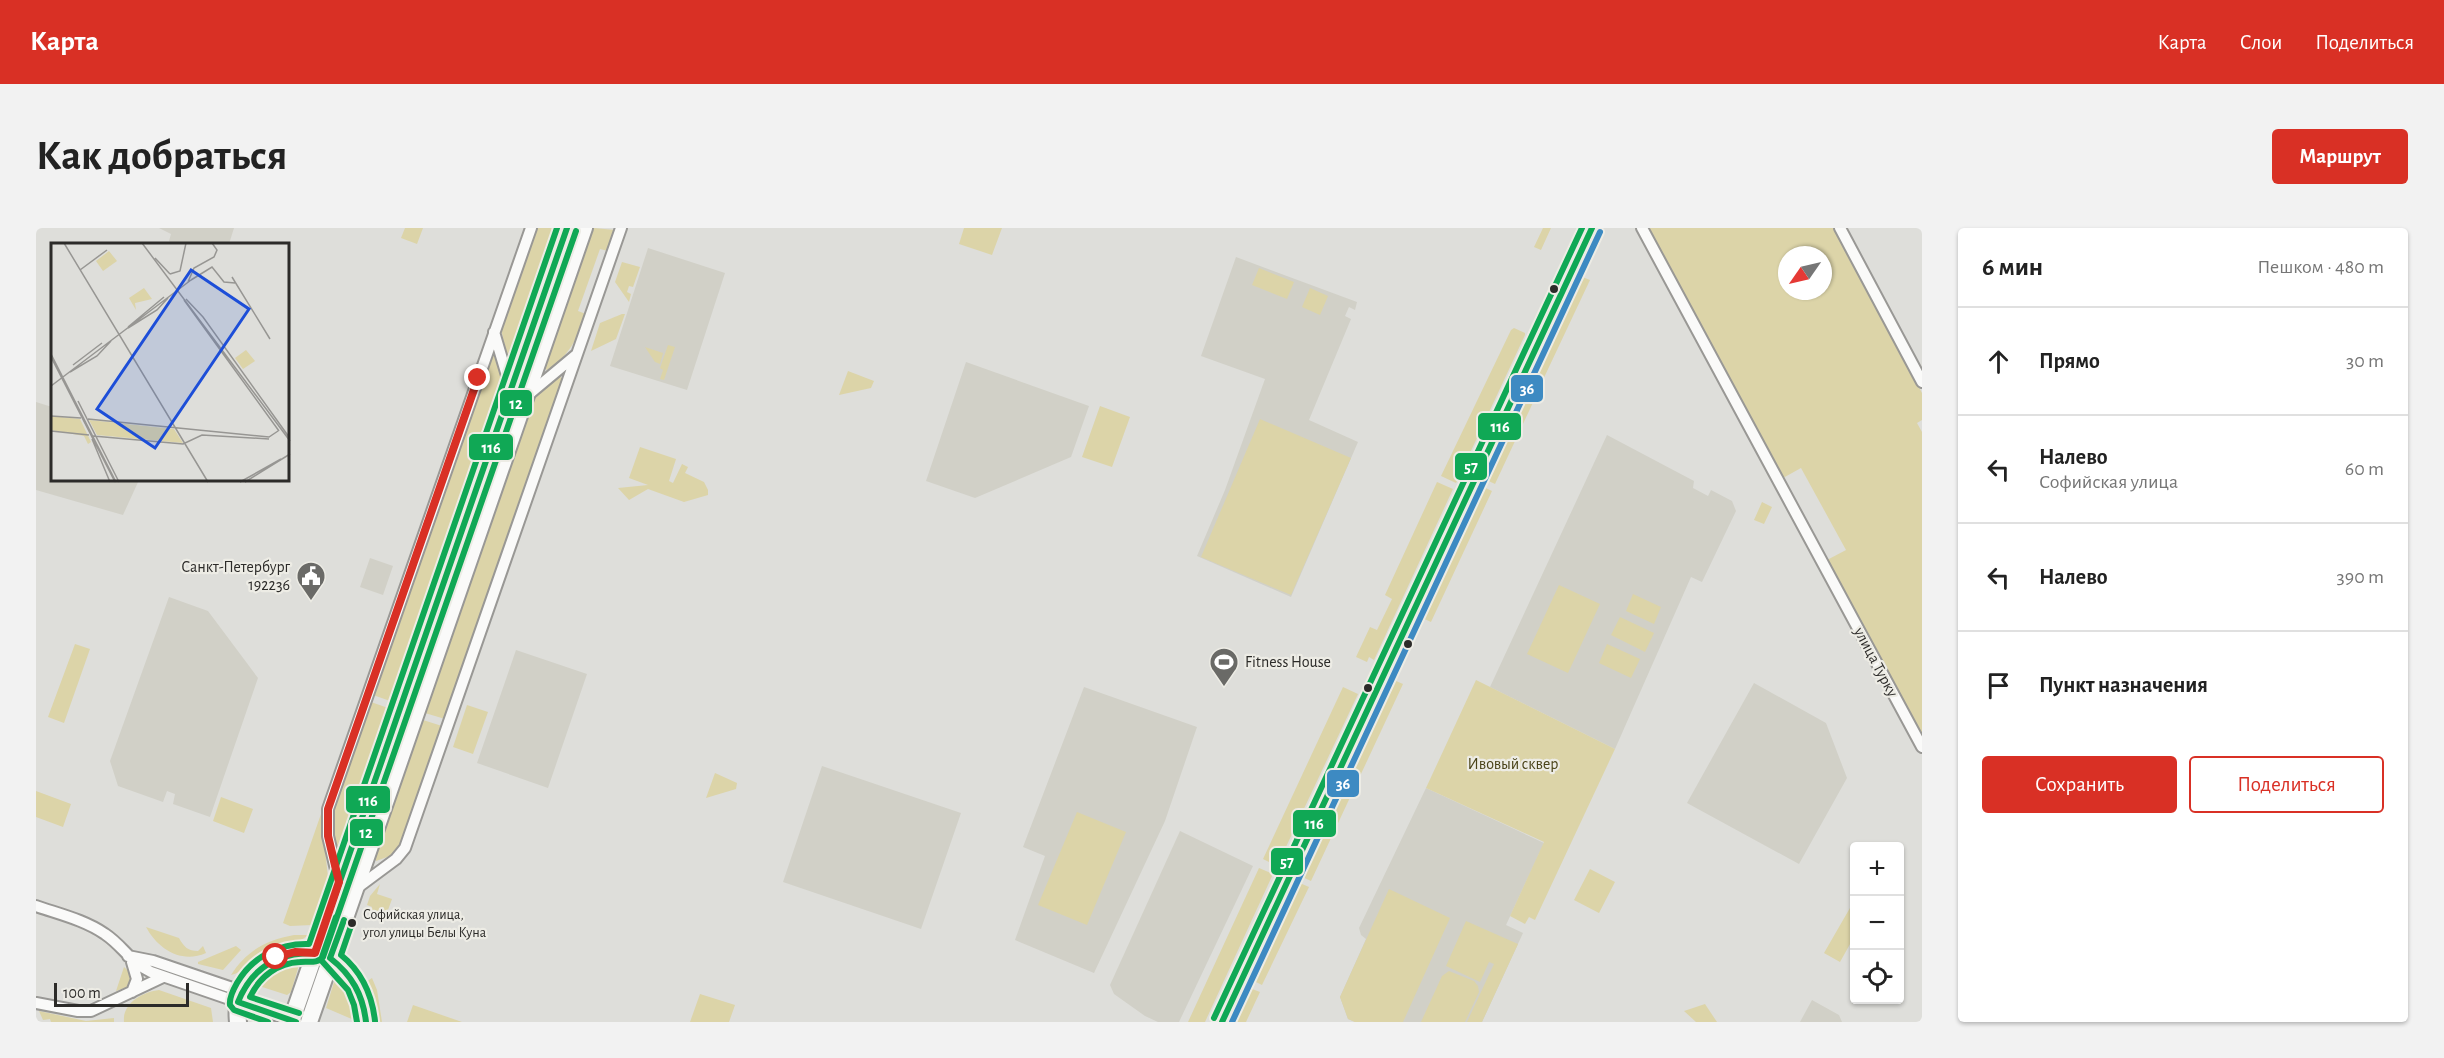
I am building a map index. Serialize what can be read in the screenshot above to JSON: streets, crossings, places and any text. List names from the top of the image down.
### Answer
{
  "streets": {
    "street": ["улица Турку"]
  },
  "parks": ["Ивовый сквер"],
  "places": {
    "public building": ["Санкт-Петербург 192236"],
    "sports": ["Fitness House"],
    "other": ["Софийская улица, угол улицы Белы Куна"]
  },
  "lines": [
    "transit line 116",
    "transit line 57",
    "transit line 12",
    "transit line 36"
  ],
  "scale_bar": "100 m",
  "north": "bottom left",
  "page": {
    "header": "Карта",
    "nav": ["Карта", "Слои", "Поделиться"],
    "buttons": [
      "Маршрут",
      ["Сохранить", "Поделиться"]
    ],
    "title": "Как добраться",
    "heading": ["6 мин", "Пешком · 480 m"],
    "list": [
      ["Прямо", "30 m"],
      ["Налево", "Софийская улица", "60 m"],
      ["Налево", "390 m"],
      "Пункт назначения"
    ],
    "map_buttons": ["+", "−"],
    "scale": "100 m"
  }
}
